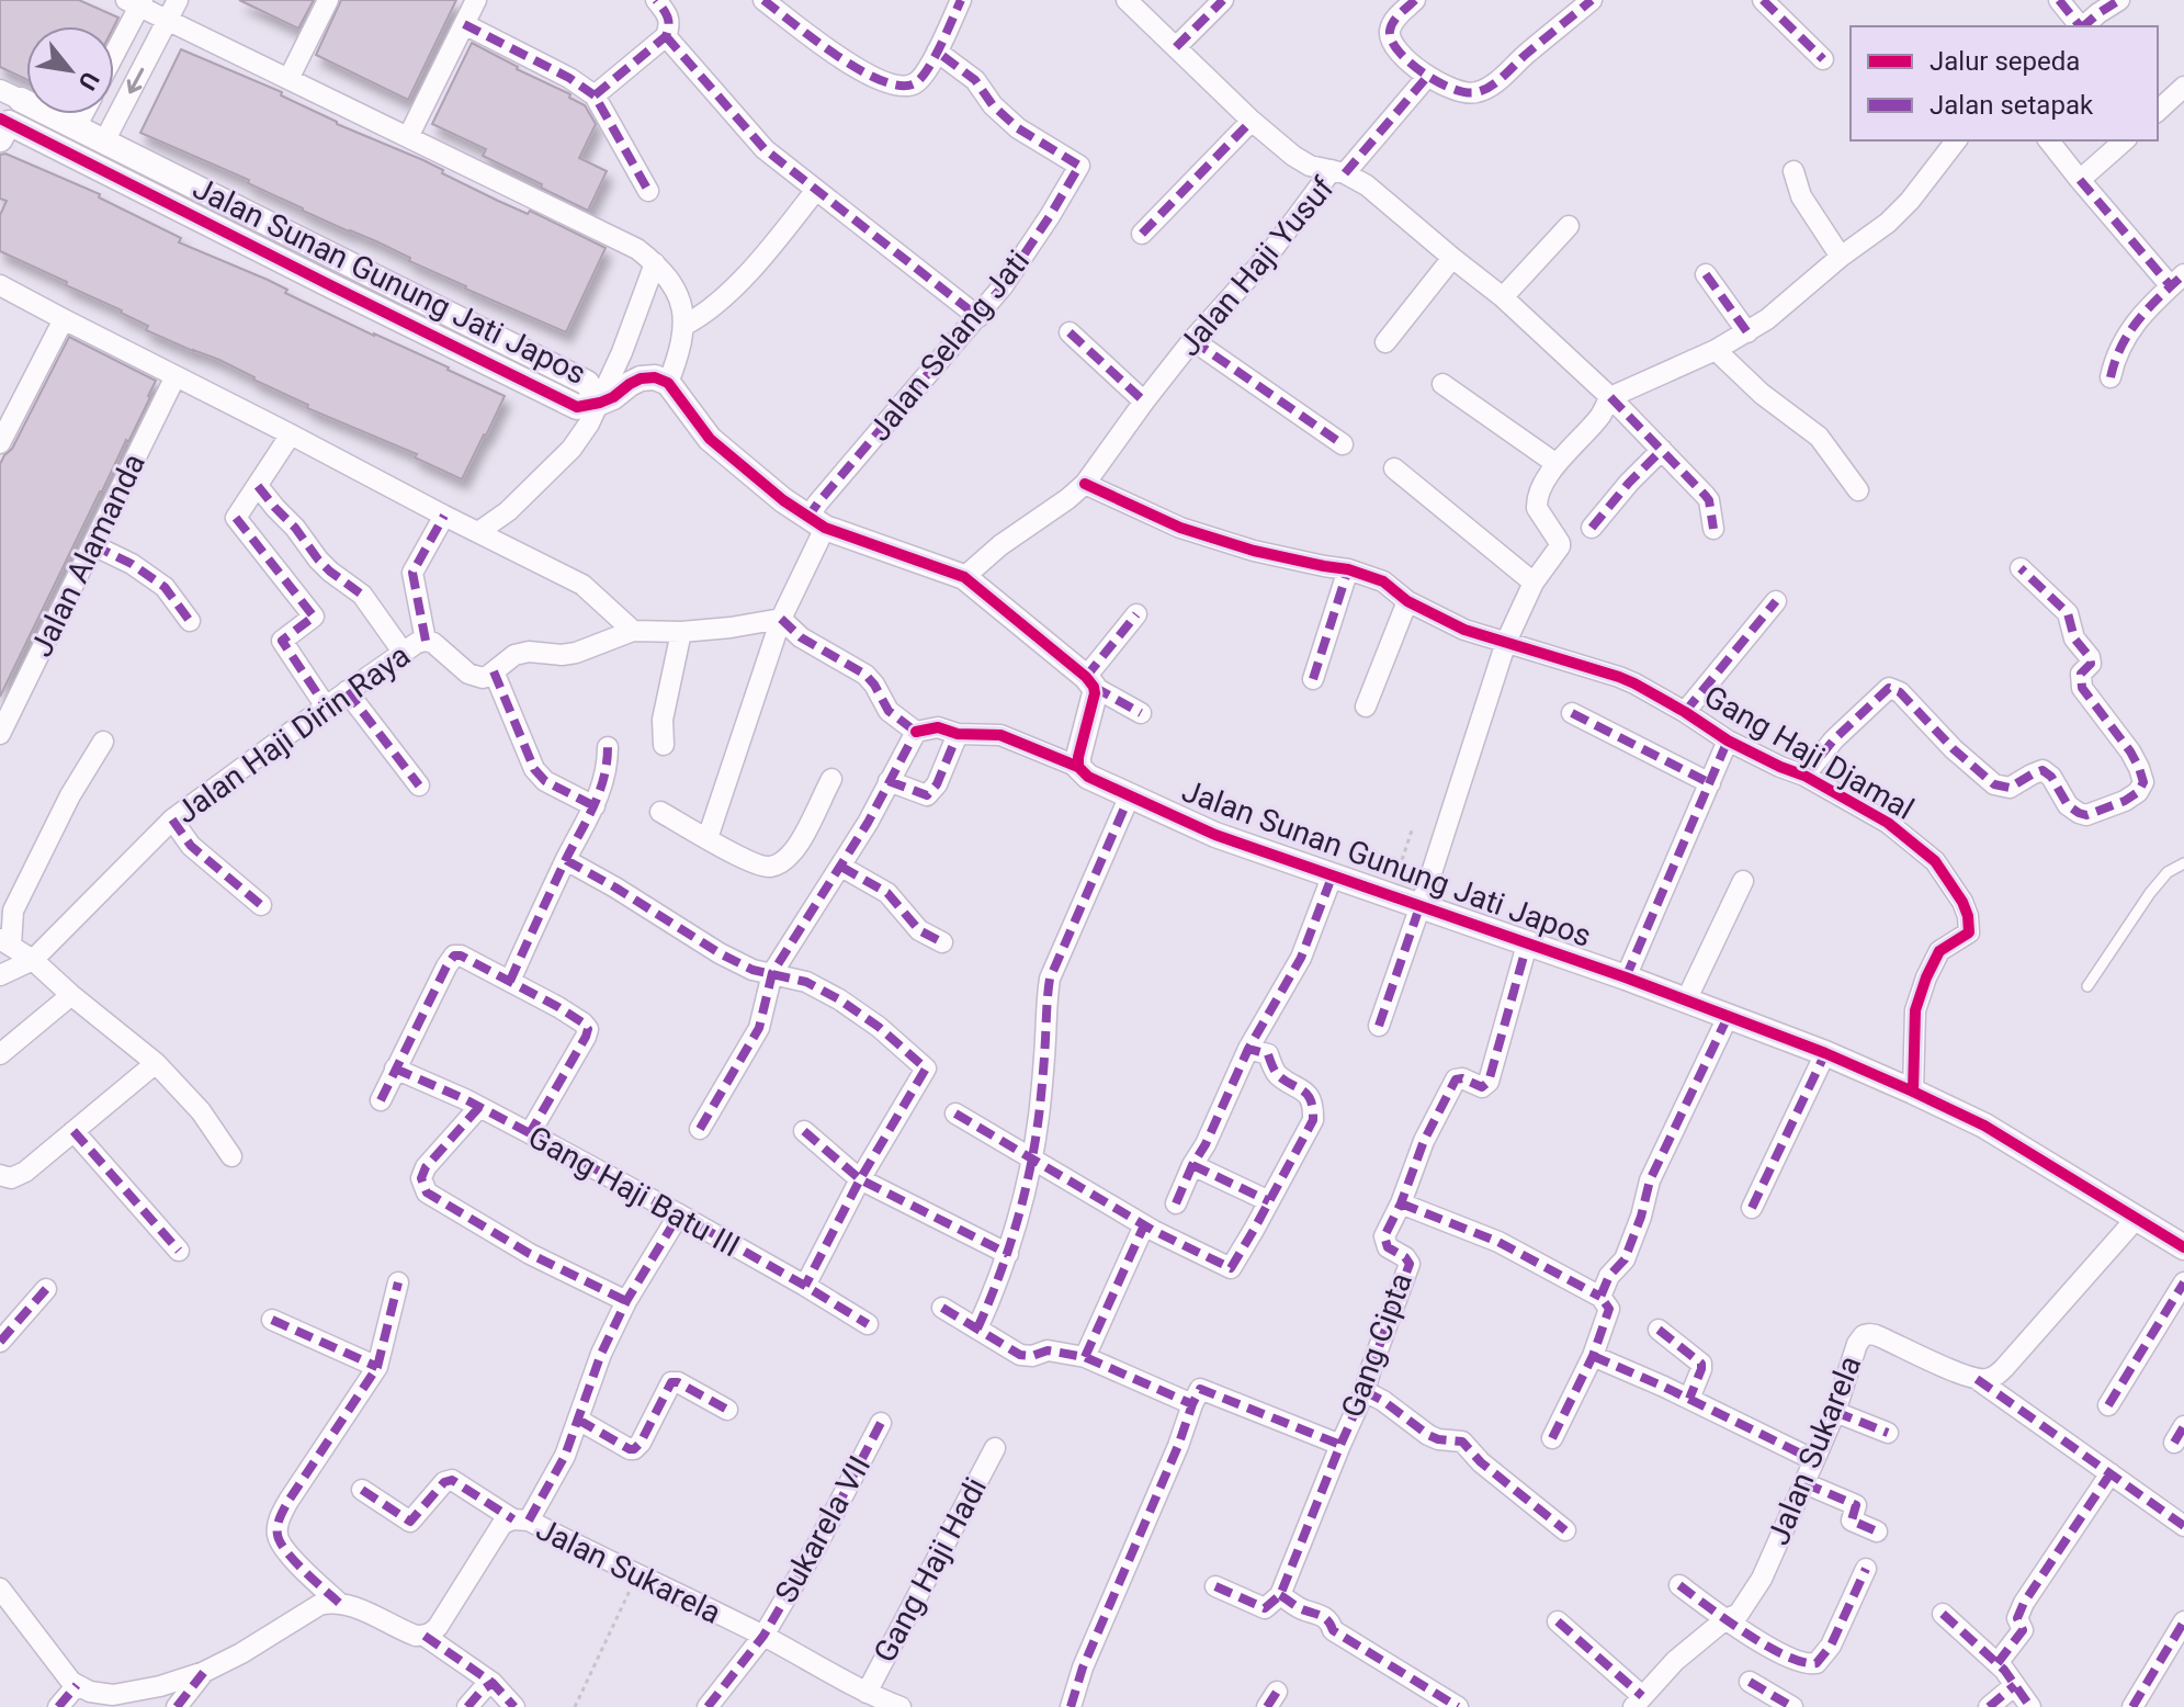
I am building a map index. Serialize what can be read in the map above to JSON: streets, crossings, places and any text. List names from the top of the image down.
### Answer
{
  "streets": {
    "street": [
      "Jalan Haji Yusuf",
      "Jalan Sunan Gunung Jati Japos",
      "Jalan Selang Jati",
      "Jalan Alamanda",
      "Jalan Haji Dirin Raya",
      "Gang Haji Djamal",
      "Gang Haji Batu III",
      "Gang Cipta",
      "Jalan Sukarela",
      "Sukarela VII",
      "Gang Haji Hadi"
    ]
  },
  "crossings": [
    ["Jalan Haji Yusuf", "Gang Haji Djamal"],
    ["Jalan Sunan Gunung Jati Japos", "Gang Haji Djamal"],
    ["Jalan Sunan Gunung Jati Japos", "Gang Cipta"],
    ["Jalan Sukarela", "Sukarela VII"],
    ["Jalan Sukarela", "Gang Haji Hadi"]
  ],
  "legend": ["Jalur sepeda", "Jalan setapak"],
  "north": "bottom right"
}
